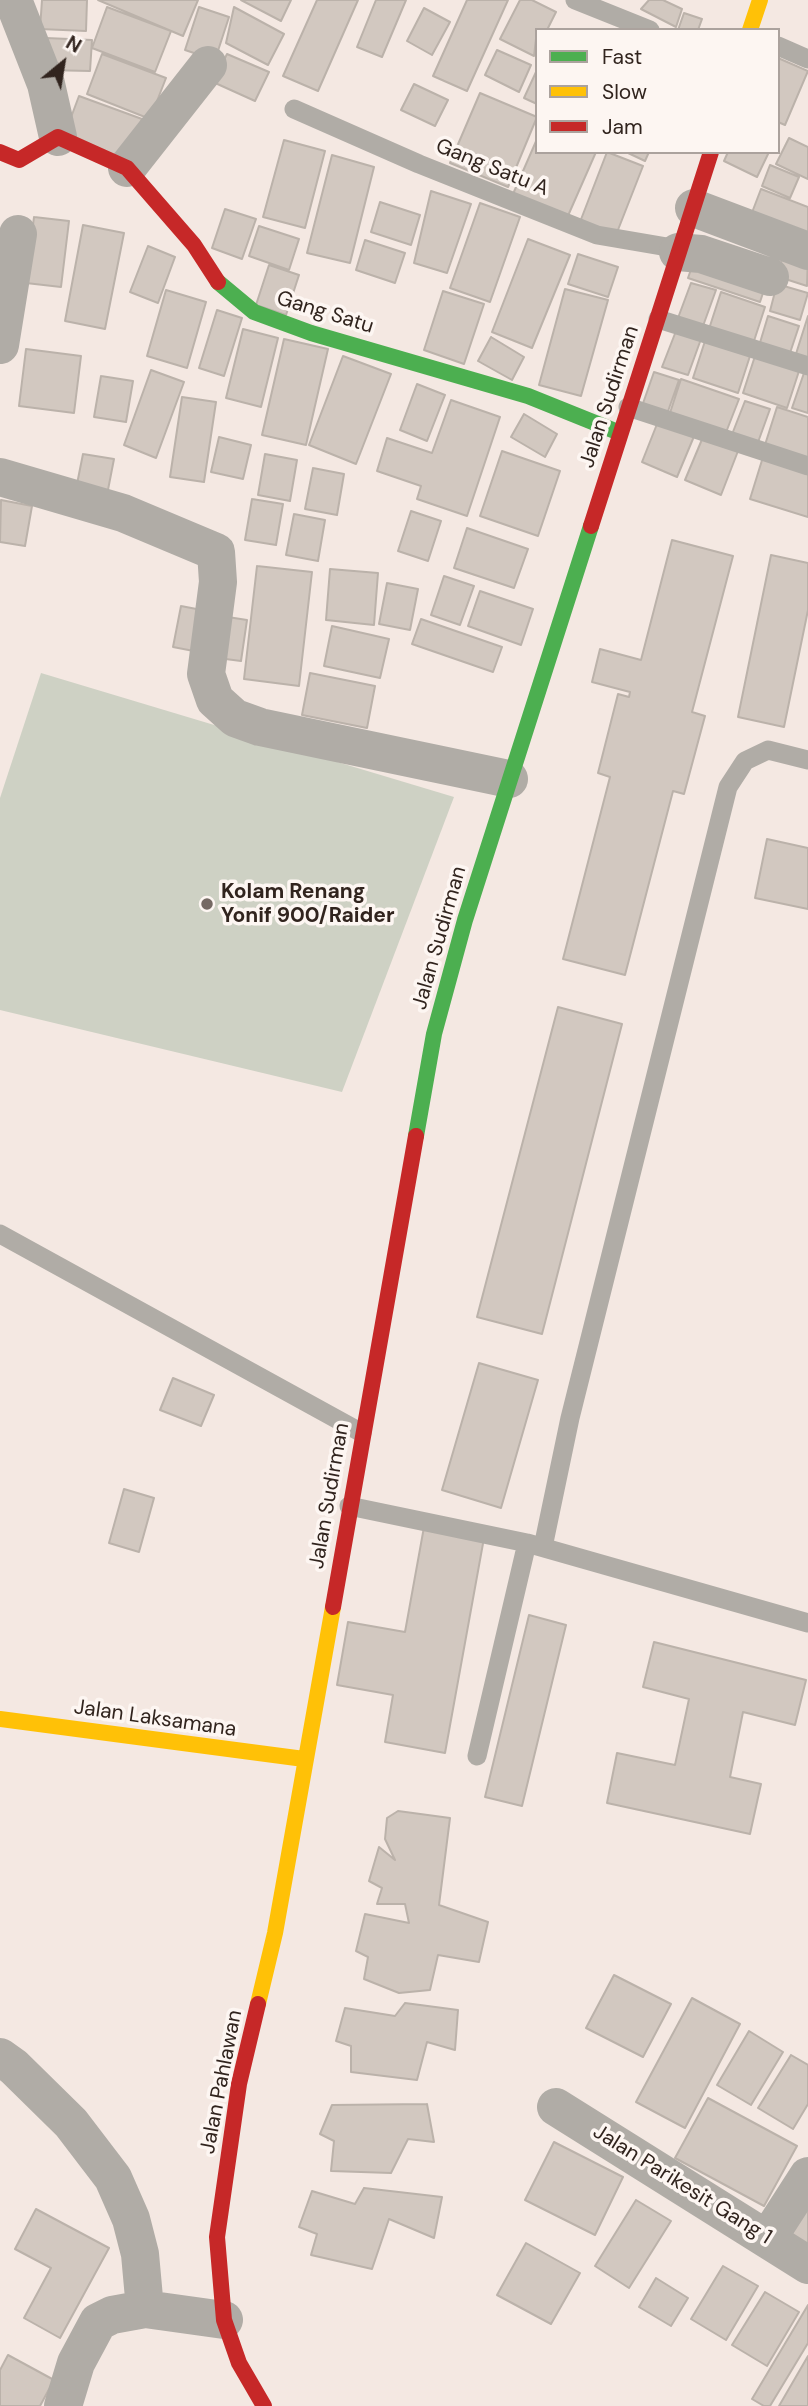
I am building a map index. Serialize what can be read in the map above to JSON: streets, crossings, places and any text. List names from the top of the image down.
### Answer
{
  "streets": {
    "main road": [
      "Gang Satu",
      "Jalan Sudirman",
      "Jalan Laksamana",
      "Jalan Pahlawan"
    ],
    "street": ["Jalan Parikesit Gang 1"],
    "lane": ["Gang Satu A"]
  },
  "crossings": [
    ["Gang Satu A", "Jalan Sudirman"],
    ["Gang Satu", "Jalan Sudirman"],
    ["Jalan Sudirman", "Jalan Laksamana"],
    ["Jalan Sudirman", "Jalan Pahlawan"],
    ["Jalan Laksamana", "Jalan Pahlawan"]
  ],
  "places": ["Kolam Renang Yonif 900/Raider"],
  "legend": ["Fast", "Slow", "Jam"],
  "north": "top right"
}
